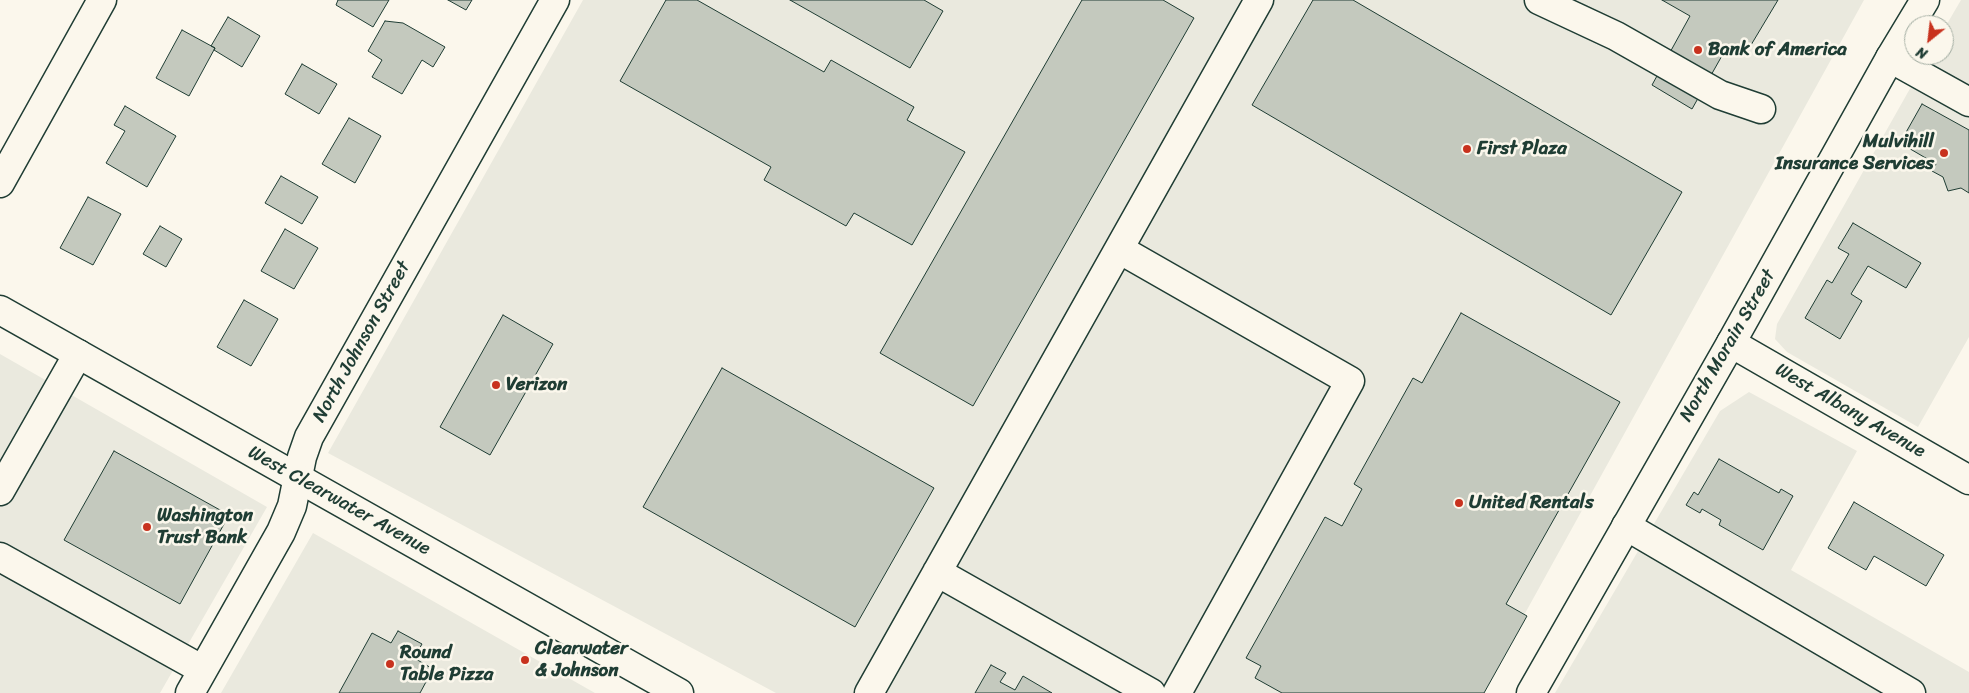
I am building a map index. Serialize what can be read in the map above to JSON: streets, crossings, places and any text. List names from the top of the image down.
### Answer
{
  "streets": {
    "main road": [
      "North Johnson Street",
      "North Morain Street",
      "West Albany Avenue",
      "West Clearwater Avenue"
    ]
  },
  "crossings": [
    ["North Johnson Street", "West Clearwater Avenue"],
    ["North Morain Street", "West Albany Avenue"]
  ],
  "places": [
    "Bank of America",
    "First Plaza",
    "Mulvihill Insurance Services",
    "Verizon",
    "United Rentals",
    "Washington Trust Bank",
    "Clearwater & Johnson",
    "Round Table Pizza"
  ],
  "north": "bottom left"
}
